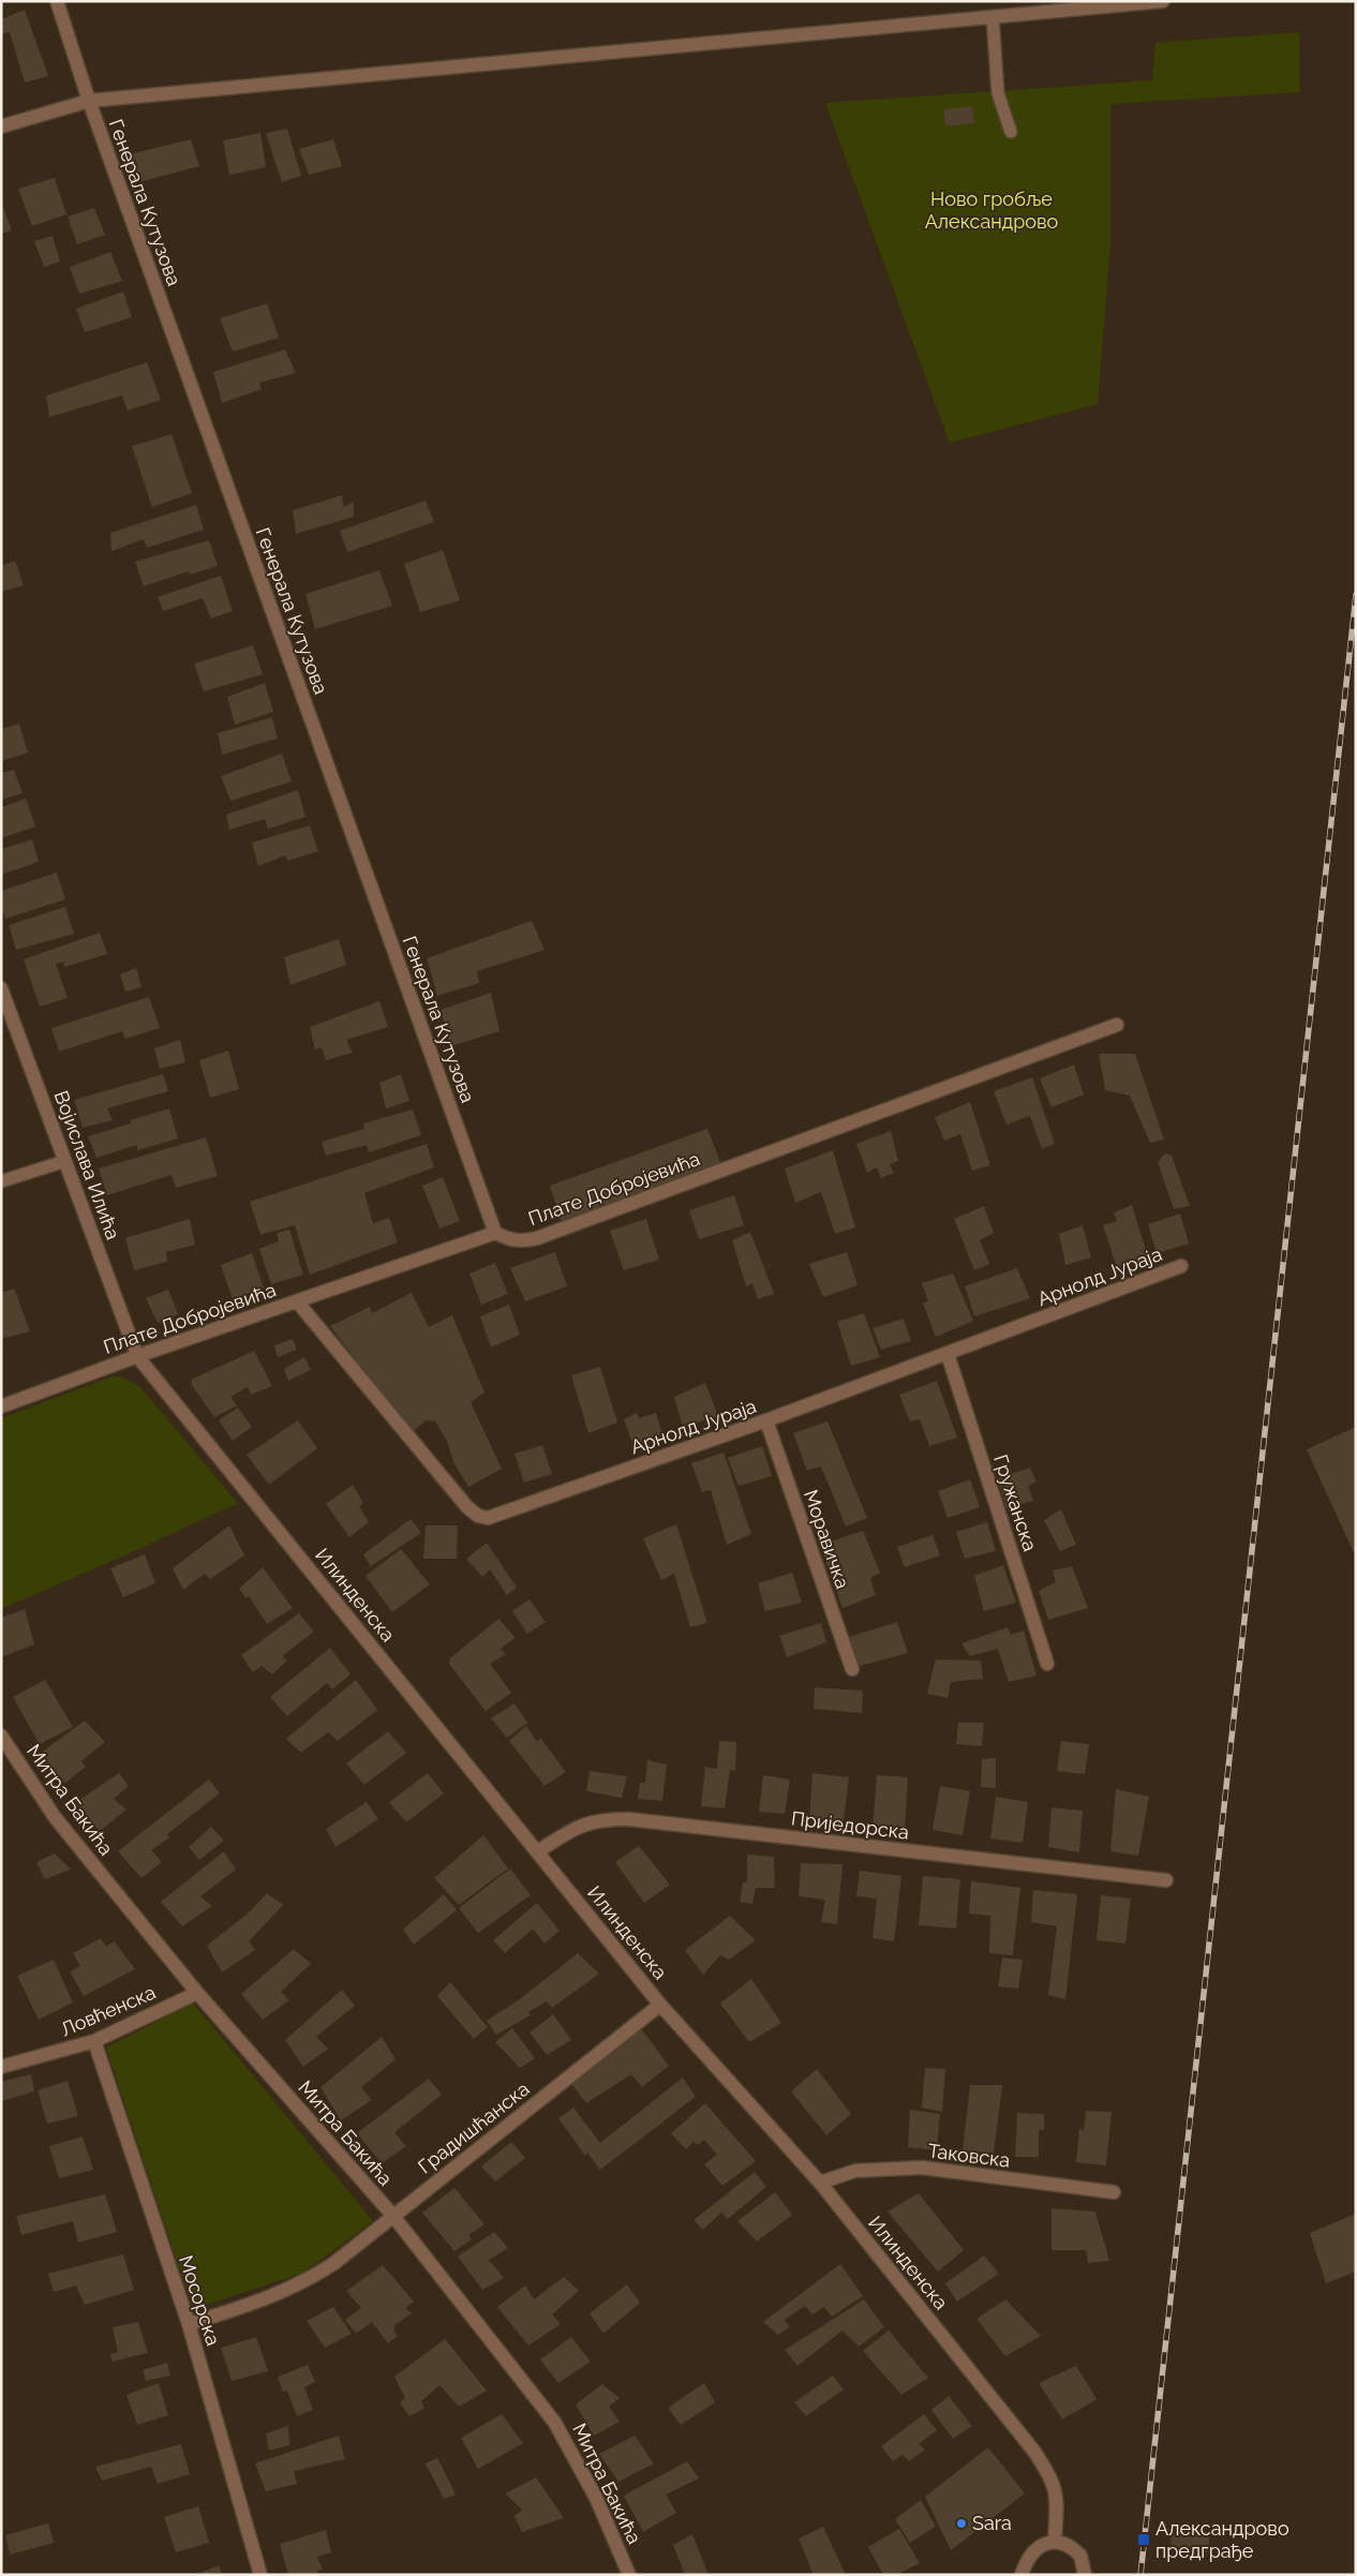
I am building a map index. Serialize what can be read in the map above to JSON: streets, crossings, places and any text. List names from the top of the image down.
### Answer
{
  "streets": {
    "street": [
      "Генерала Кутузова",
      "Војислава Илића",
      "Плате Добројевића",
      "Арнолд Јураја",
      "Гружанска",
      "Моравичка",
      "Илинденска",
      "Митра Бакића",
      "Приједорска",
      "Ловћенска",
      "Градишћанска",
      "Таковска",
      "Мосорска"
    ]
  },
  "crossings": [
    ["Генерала Кутузова", "Плате Добројевића"],
    ["Војислава Илића", "Плате Добројевића"],
    ["Војислава Илића", "Илинденска"],
    ["Плате Добројевића", "Арнолд Јураја"],
    ["Плате Добројевића", "Илинденска"],
    ["Арнолд Јураја", "Гружанска"],
    ["Арнолд Јураја", "Моравичка"],
    ["Илинденска", "Приједорска"],
    ["Илинденска", "Градишћанска"],
    ["Илинденска", "Таковска"],
    ["Митра Бакића", "Ловћенска"],
    ["Митра Бакића", "Градишћанска"],
    ["Ловћенска", "Мосорска"],
    ["Градишћанска", "Мосорска"]
  ],
  "parks": ["Ново гробље Александрово"],
  "places": {
    "other": ["Sara"],
    "transit": ["Александрово предграђе"]
  }
}
